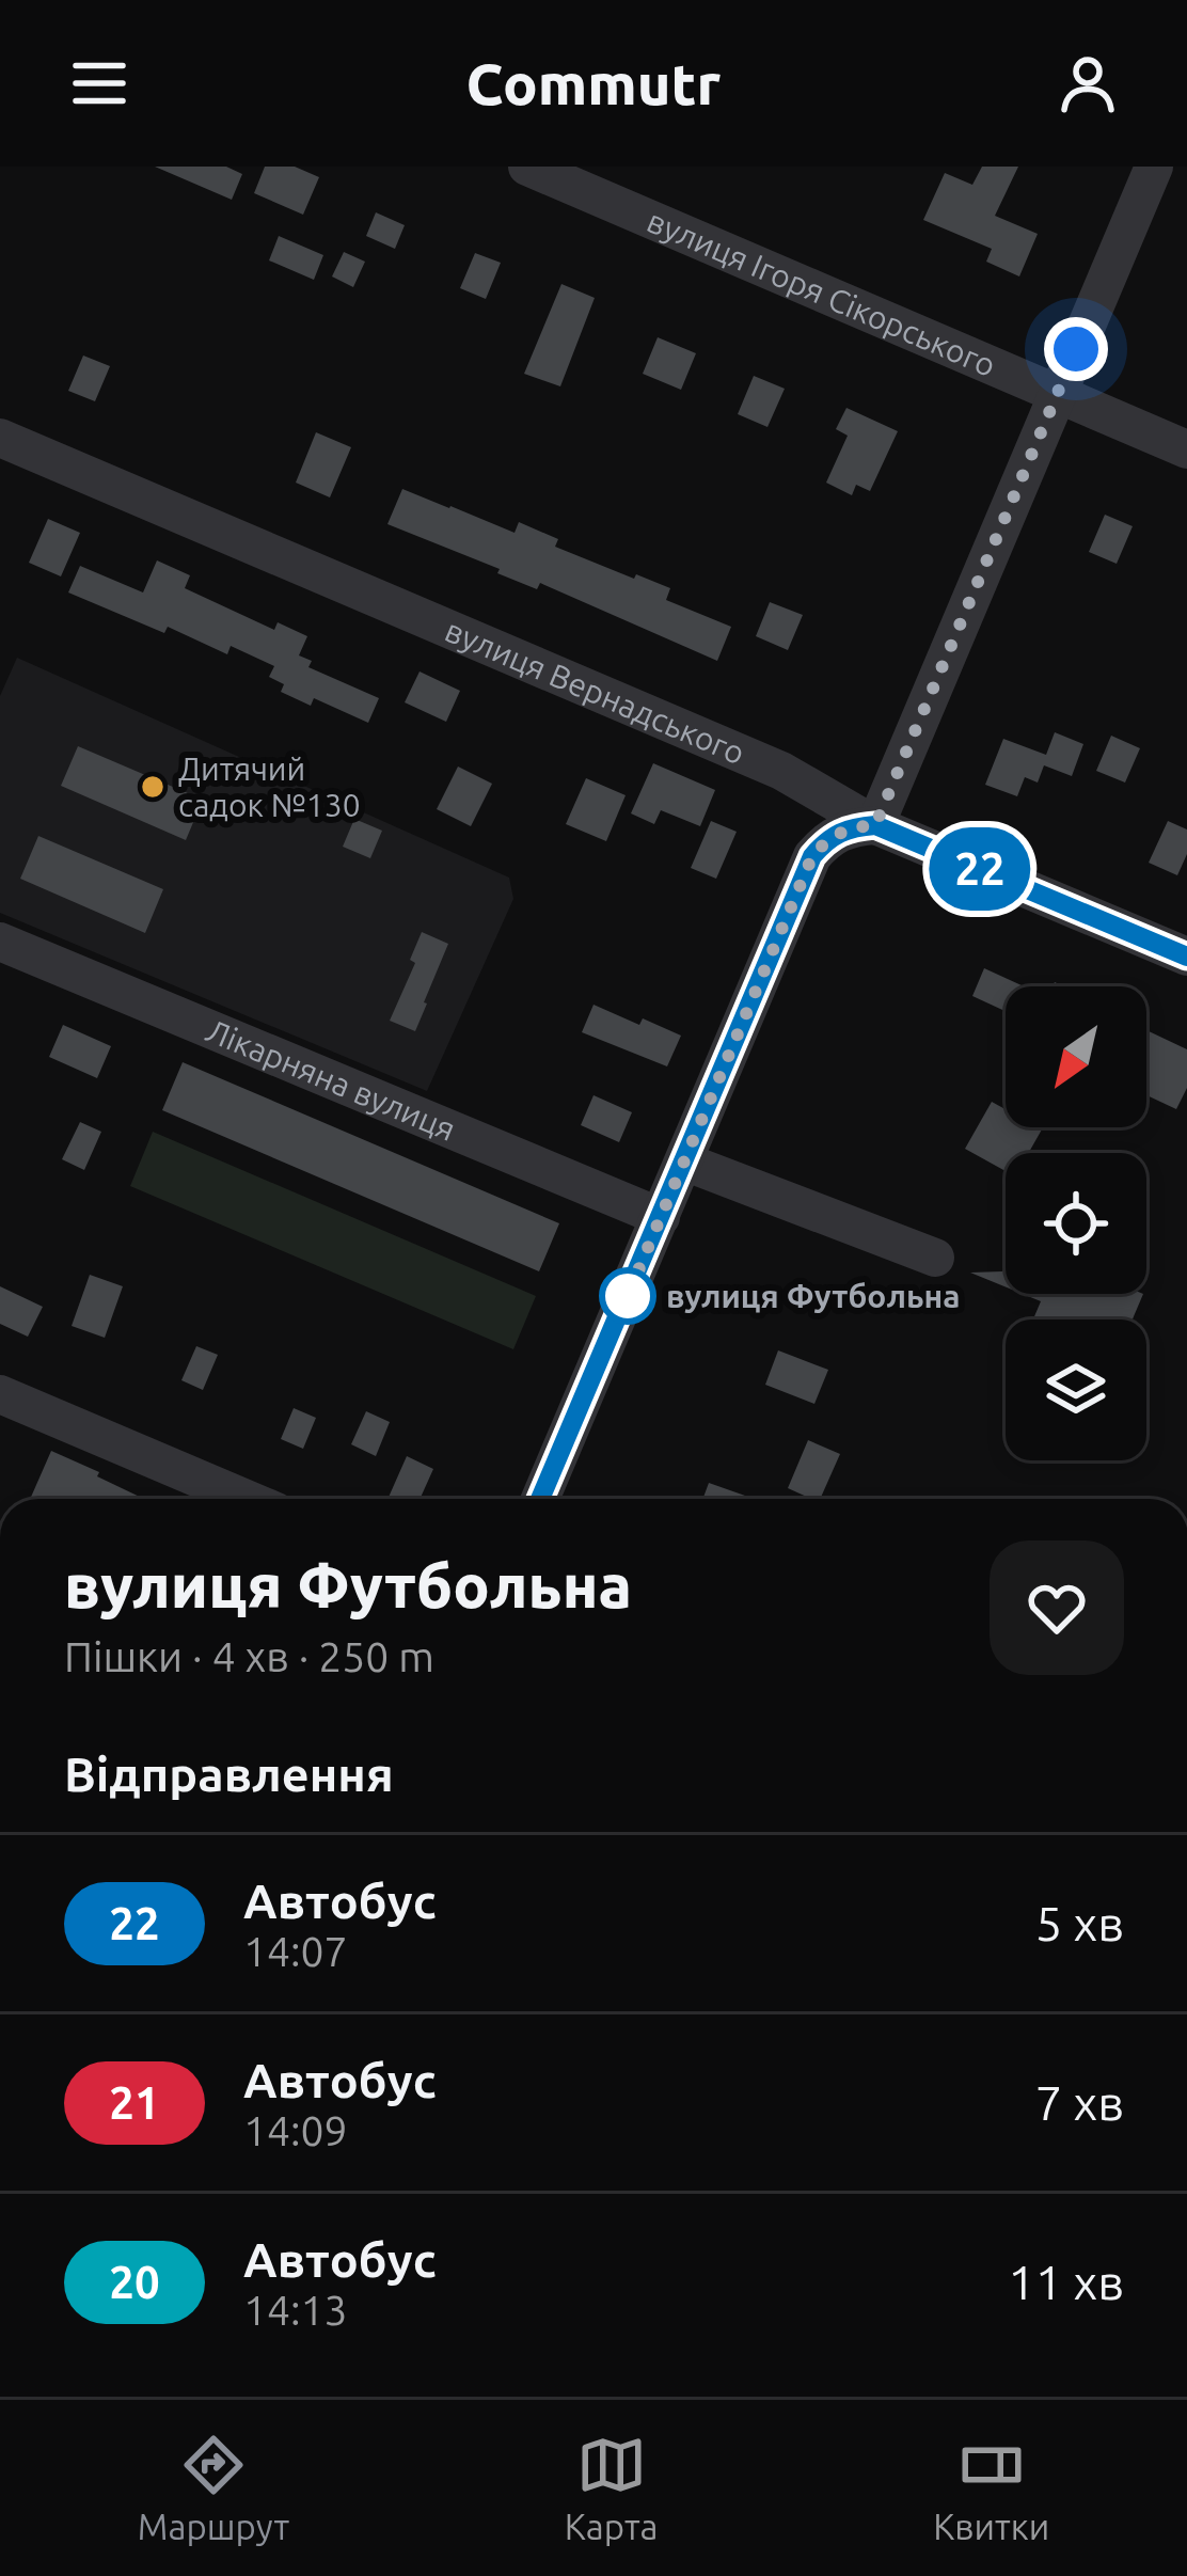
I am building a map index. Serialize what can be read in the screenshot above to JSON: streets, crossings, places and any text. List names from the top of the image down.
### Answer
{
  "streets": {
    "street": ["вулиця Ігоря Сікорського", "вулиця Вернадського", "Лікарняна вулиця"]
  },
  "places": ["Дитячий садок №130", "вулиця Футбольна"],
  "lines": ["bus line 22"],
  "north": "bottom left",
  "page": {
    "header": "Commutr",
    "on_map": "22",
    "heading": [
      ["вулиця Футбольна", "Пішки · 4 хв · 250 m"],
      "Відправлення"
    ],
    "list": [
      {
        "mark": "22",
        "name": "Автобус",
        "note": "14:07",
        "value": "5 хв"
      },
      {
        "mark": "21",
        "name": "Автобус",
        "note": "14:09",
        "value": "7 хв"
      },
      {
        "mark": "20",
        "name": "Автобус",
        "note": "14:13",
        "value": "11 хв"
      }
    ],
    "tabs": ["Маршрут", "Карта", "Квитки"]
  }
}
